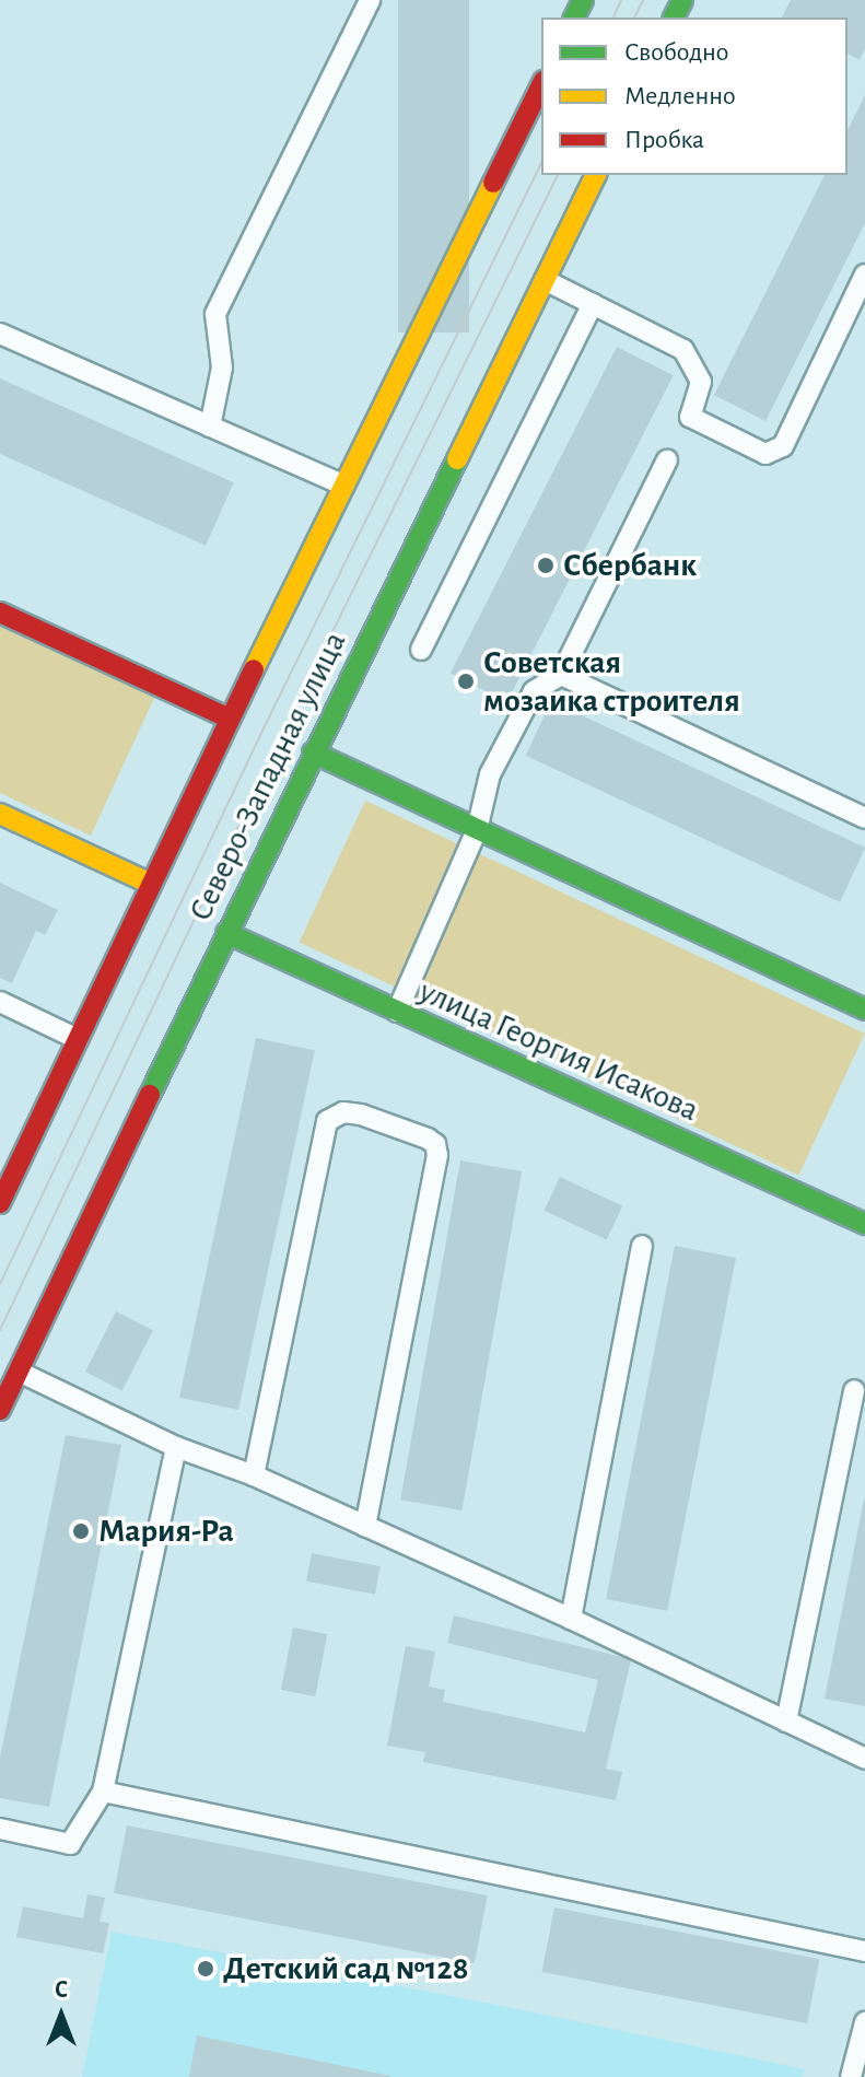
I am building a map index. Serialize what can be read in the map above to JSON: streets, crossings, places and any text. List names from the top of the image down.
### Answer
{
  "streets": {
    "main road": ["Северо-Западная улица", "улица Георгия Исакова"]
  },
  "crossings": [
    ["Северо-Западная улица", "улица Георгия Исакова"]
  ],
  "places": [
    "Сбербанк",
    "Советская мозаика строителя",
    "Мария-Ра",
    "Детский сад №128"
  ],
  "legend": ["Свободно", "Медленно", "Пробка"],
  "north": "top"
}
